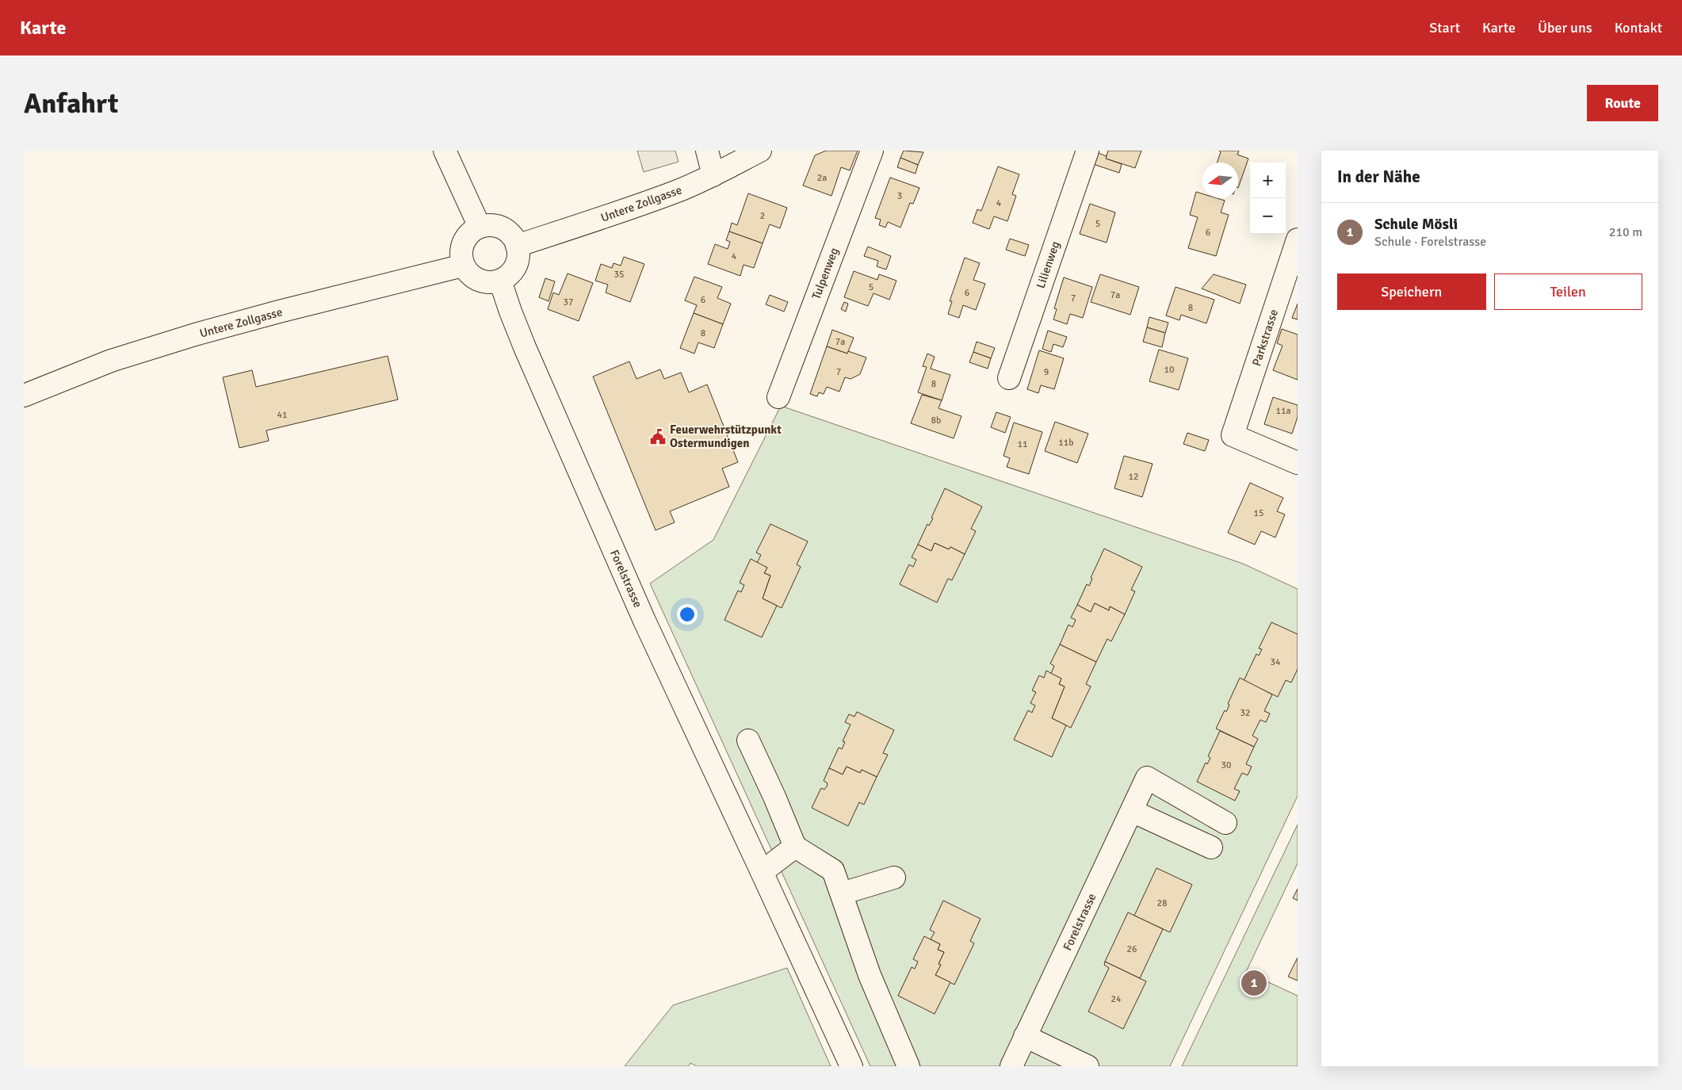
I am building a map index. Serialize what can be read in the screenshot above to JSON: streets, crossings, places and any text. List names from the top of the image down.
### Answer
{
  "streets": {
    "street": [
      "Untere Zollgasse",
      "Lilienweg",
      "Tulpenweg",
      "Parkstrasse",
      "Forelstrasse"
    ]
  },
  "crossings": [
    ["Untere Zollgasse", "Forelstrasse"]
  ],
  "places": {
    "public building": ["Feuerwehrstützpunkt Ostermundigen"]
  },
  "house_numbers": [
    "2a",
    "3",
    "4",
    "2",
    "5",
    "6",
    "4",
    "35",
    "5",
    "6",
    "7a",
    "7",
    "6",
    "37",
    "8",
    "8",
    "7a",
    "10",
    "7",
    "9",
    "8",
    "11a",
    "41",
    "8b",
    "11b",
    "11",
    "12",
    "15",
    "34",
    "32",
    "30",
    "28",
    "26",
    "24"
  ],
  "north": "left",
  "page": {
    "header": "Karte",
    "nav": [
      "Start",
      "Karte",
      "Über uns",
      "Kontakt"
    ],
    "buttons": [
      "Route",
      ["Speichern", "Teilen"]
    ],
    "title": "Anfahrt",
    "heading": "In der Nähe",
    "map_buttons": ["+", "−"],
    "list": [
      {
        "mark": "1",
        "name": "Schule Mösli",
        "note": "Schule · Forelstrasse",
        "value": "210 m"
      }
    ],
    "pins": "1"
  }
}
